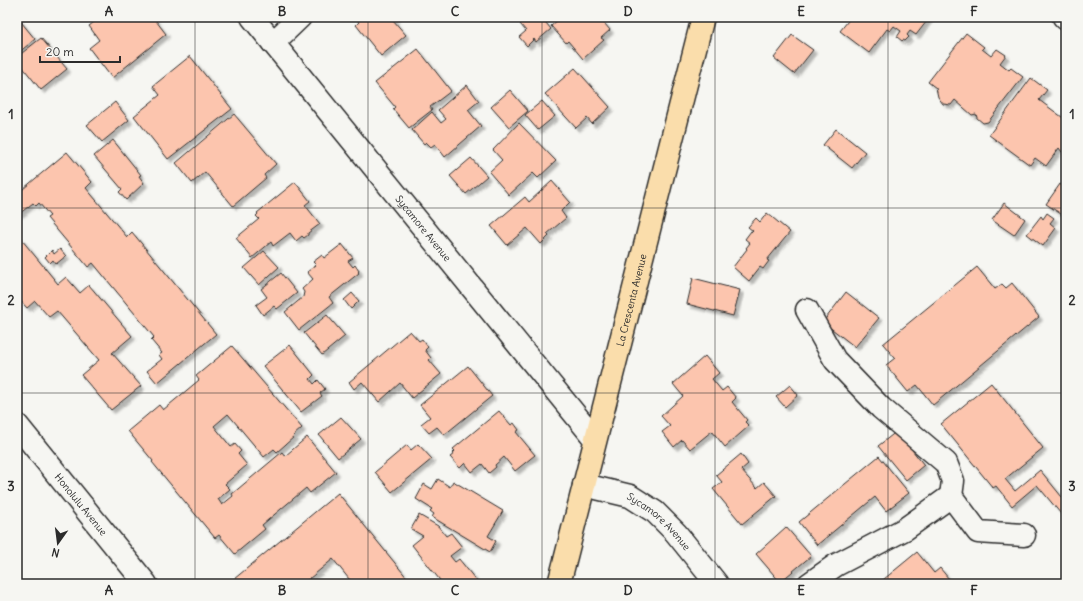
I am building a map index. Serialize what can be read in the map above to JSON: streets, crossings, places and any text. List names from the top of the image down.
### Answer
{
  "streets": {
    "main road": ["La Crescenta Avenue"],
    "street": ["Sycamore Avenue", "Honolulu Avenue"]
  },
  "crossings": [
    ["Sycamore Avenue", "La Crescenta Avenue"]
  ],
  "scale_bar": "20 m",
  "north": "bottom",
  "grid": {
    "columns": [
      "A",
      "B",
      "C",
      "D",
      "E",
      "F"
    ],
    "rows": ["1", "2", "3"]
  }
}
